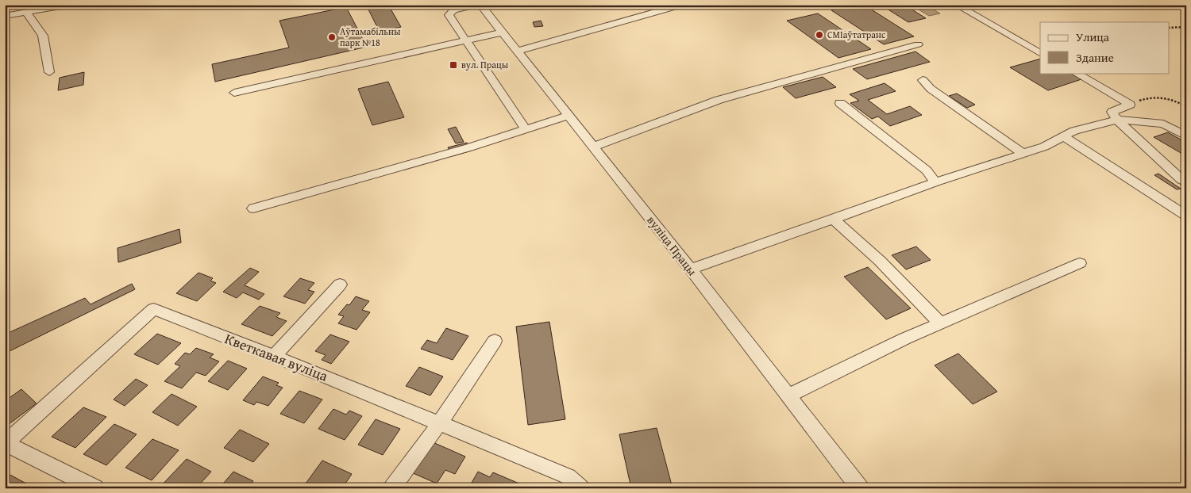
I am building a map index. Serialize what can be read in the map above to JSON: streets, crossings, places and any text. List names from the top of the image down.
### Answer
{
  "streets": {
    "street": ["вуліца Працы", "Кветкавая вуліца"]
  },
  "places": {
    "other": ["СМІаўтатранс", "Аўтамабільны парк №18"],
    "transit": ["вул. Працы"]
  },
  "legend": ["Улица", "Здание"]
}
